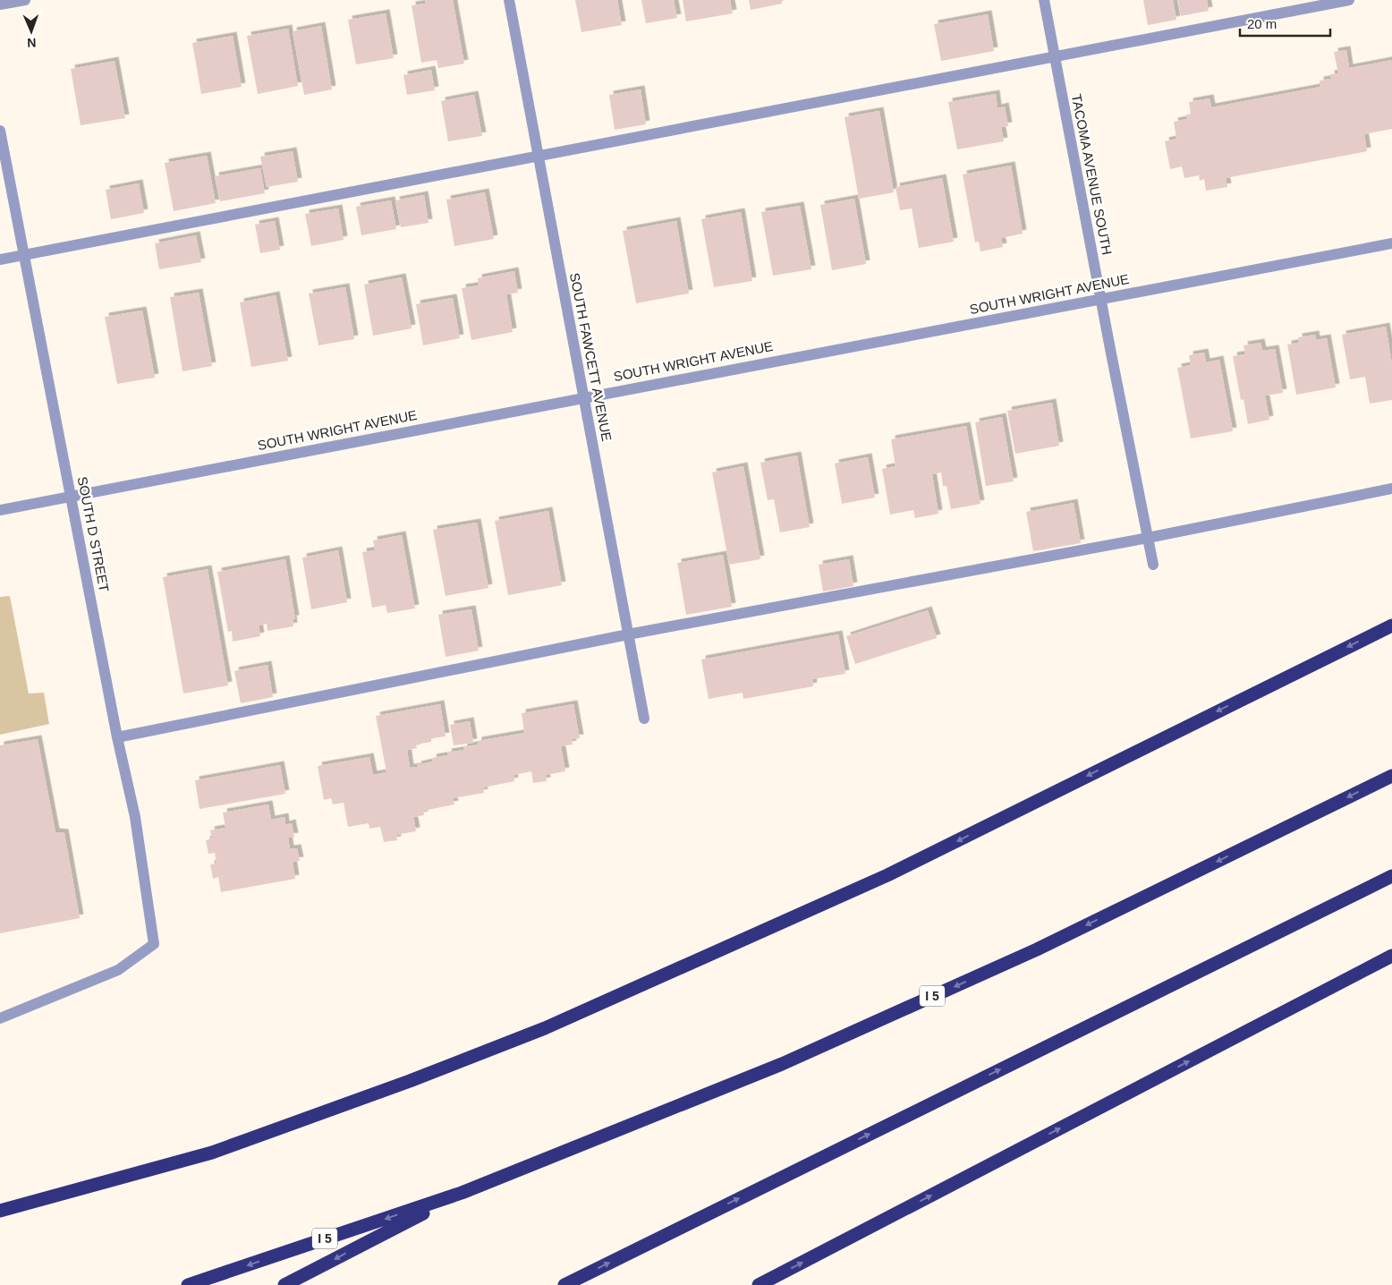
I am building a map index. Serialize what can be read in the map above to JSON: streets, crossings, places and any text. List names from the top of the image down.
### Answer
{
  "streets": {
    "highway": ["I 5"],
    "street": [
      "TACOMA AVENUE SOUTH",
      "SOUTH WRIGHT AVENUE",
      "SOUTH FAWCETT AVENUE",
      "SOUTH D STREET"
    ]
  },
  "crossings": [
    ["TACOMA AVENUE SOUTH", "SOUTH WRIGHT AVENUE"],
    ["SOUTH WRIGHT AVENUE", "SOUTH FAWCETT AVENUE"],
    ["SOUTH WRIGHT AVENUE", "SOUTH D STREET"]
  ],
  "scale_bar": "20 m",
  "north": "bottom"
}
